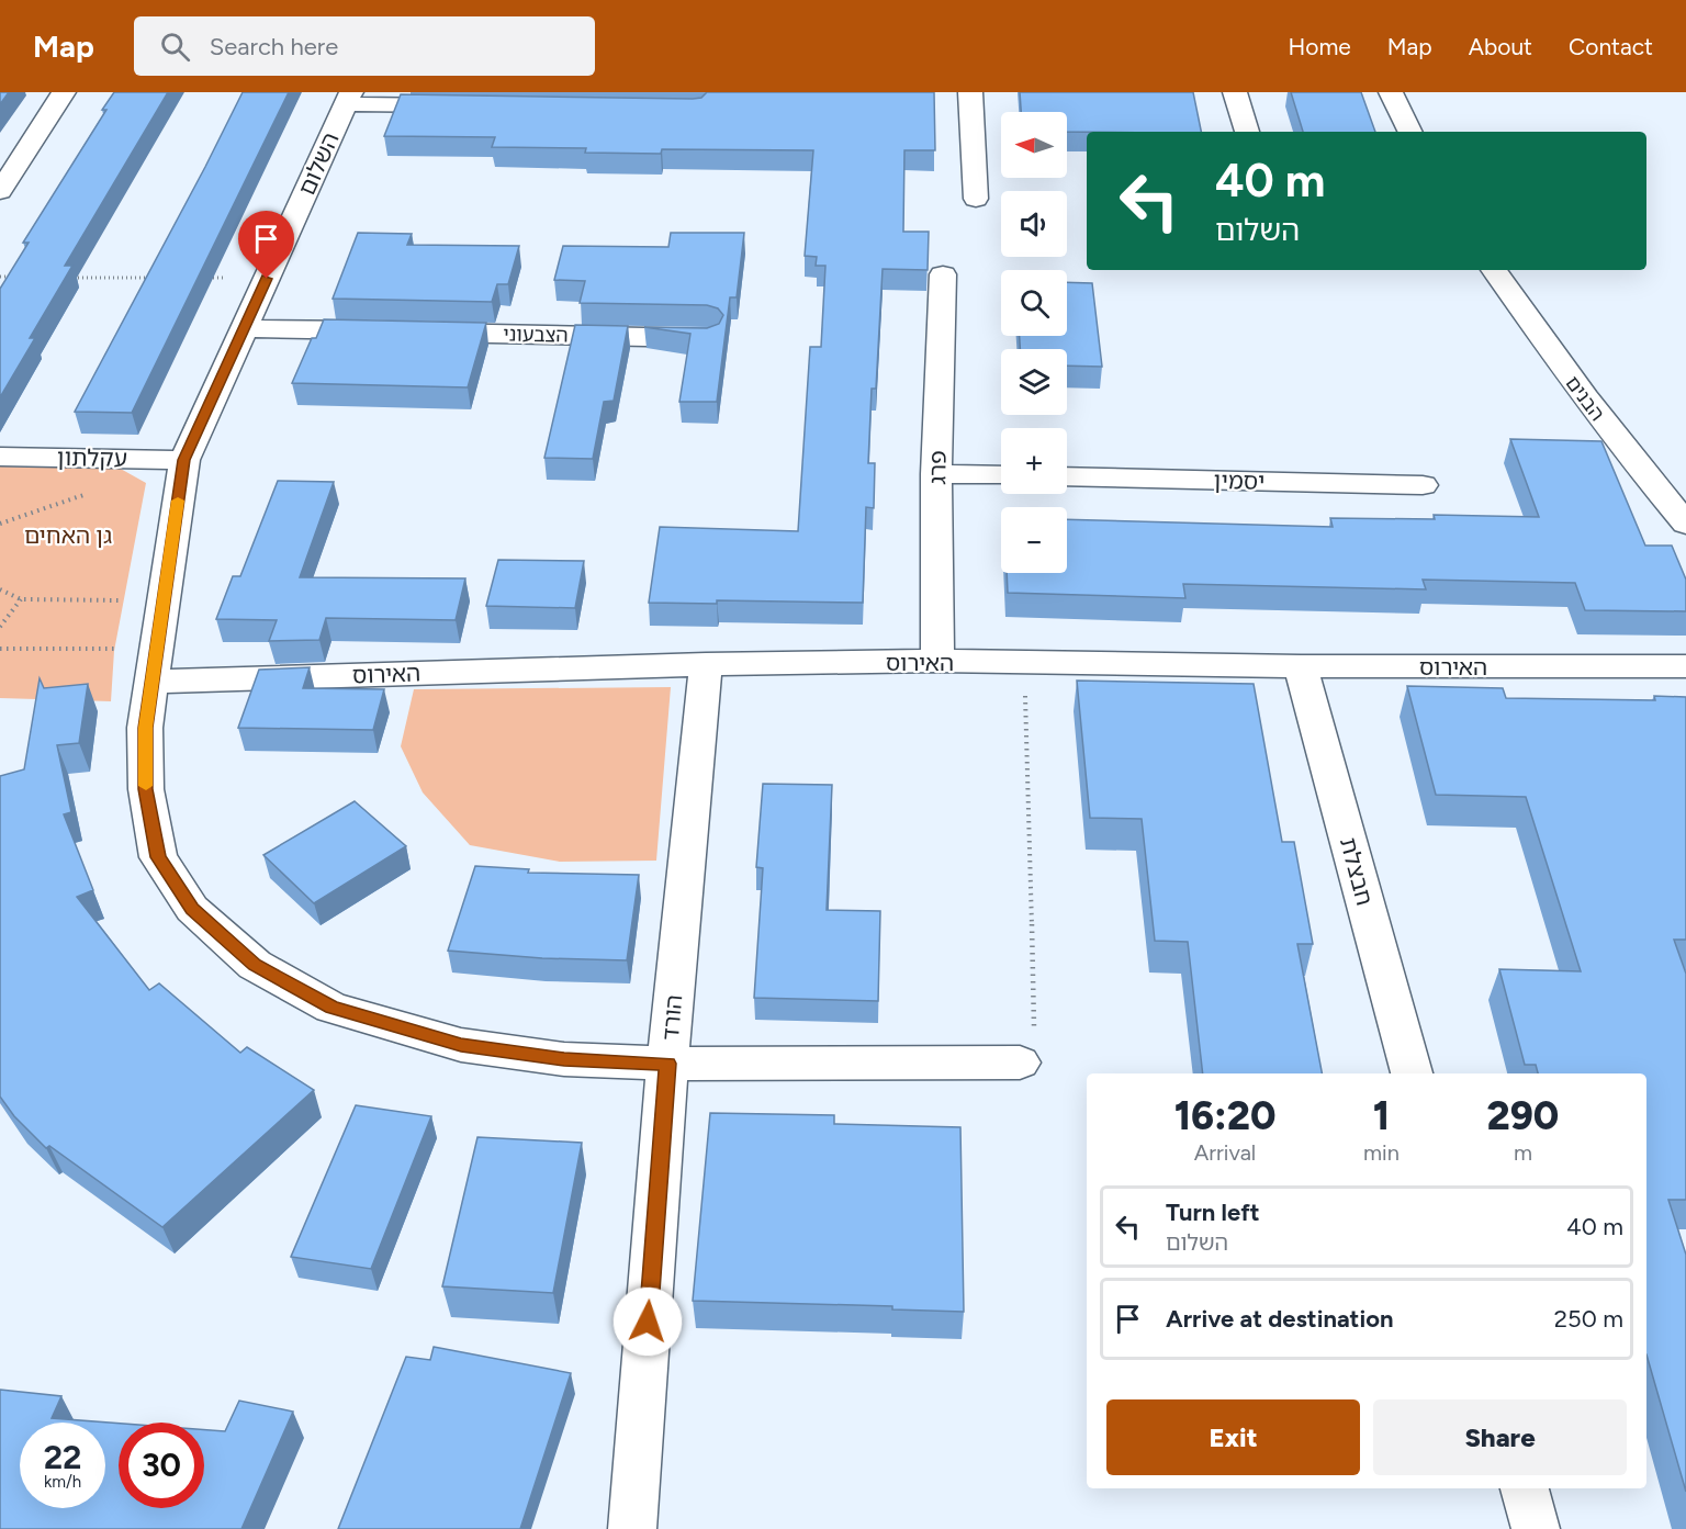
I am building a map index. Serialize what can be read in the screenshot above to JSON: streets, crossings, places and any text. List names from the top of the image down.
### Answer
{
  "streets": {
    "street": [
      "השלום",
      "הצבעוני",
      "הבנים",
      "עקלתון",
      "פרג",
      "יסמין",
      "האירוס",
      "חבצלת",
      "הורד"
    ]
  },
  "crossings": [
    ["השלום", "הצבעוני"],
    ["השלום", "עקלתון"],
    ["השלום", "האירוס"],
    ["השלום", "הורד"],
    ["פרג", "האירוס"],
    ["האירוס", "חבצלת"],
    ["האירוס", "הורד"]
  ],
  "parks": ["גן האחים"],
  "north": "left",
  "page": {
    "header": "Map",
    "search": "Search here",
    "nav": [
      "Home",
      "Map",
      "About",
      "Contact"
    ],
    "map_buttons": ["+", "−"],
    "turn": ["40 m", "השלום"],
    "eta": [
      "16:20",
      "Arrival",
      "1",
      "min",
      "290",
      "m"
    ],
    "list": [
      {
        "name": "Turn left",
        "note": "השלום",
        "value": "40 m"
      },
      {
        "name": "Arrive at destination",
        "value": "250 m"
      }
    ],
    "buttons": ["Exit", "Share"],
    "speed": "22 km/h",
    "limit": "30"
  }
}
